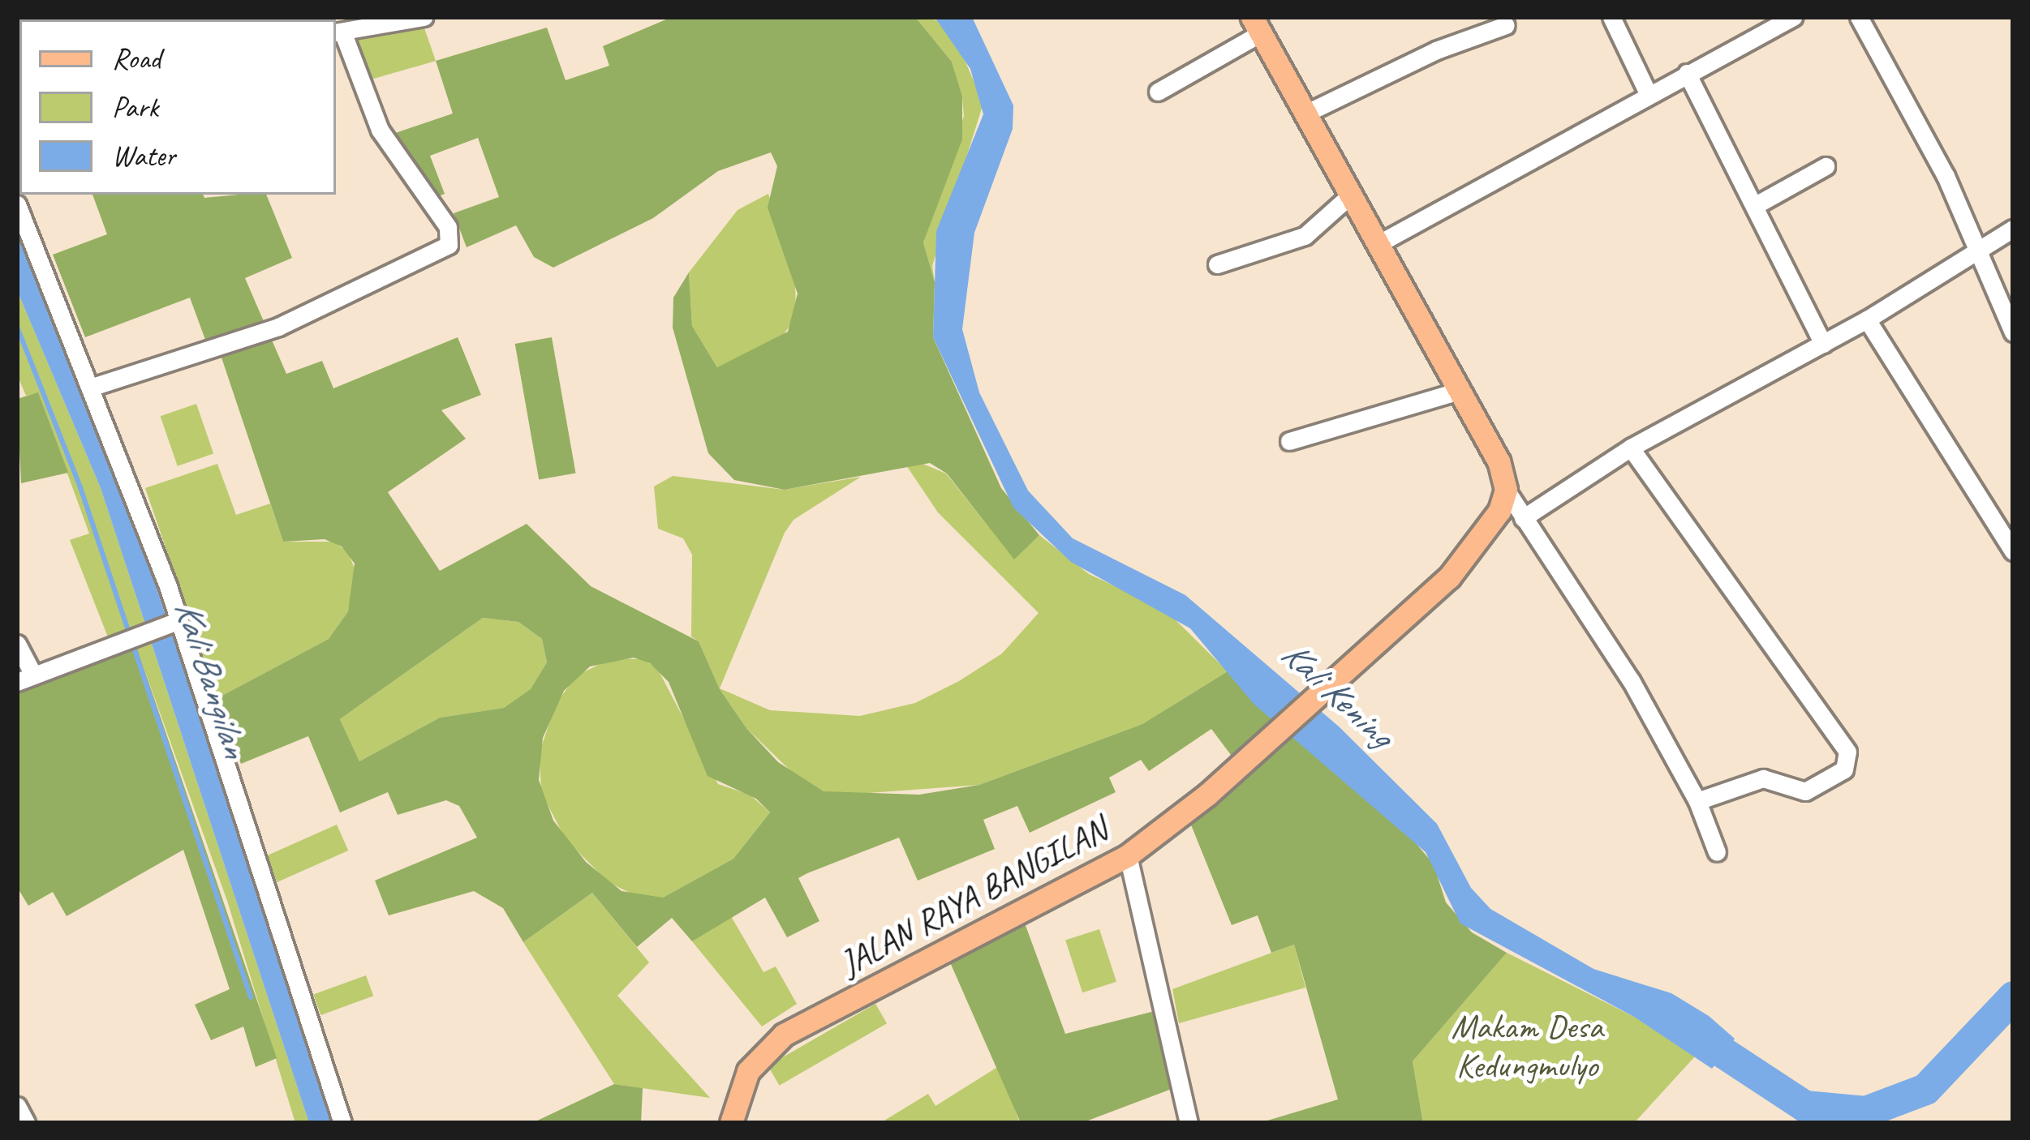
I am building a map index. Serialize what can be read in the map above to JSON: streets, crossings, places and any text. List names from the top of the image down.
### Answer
{
  "streets": {
    "main road": ["JALAN RAYA BANGILAN"]
  },
  "water": ["Kali Bangilan", "Kali Kening"],
  "parks": ["Makam Desa Kedungmulyo"],
  "legend": ["Road", "Park", "Water"]
}
